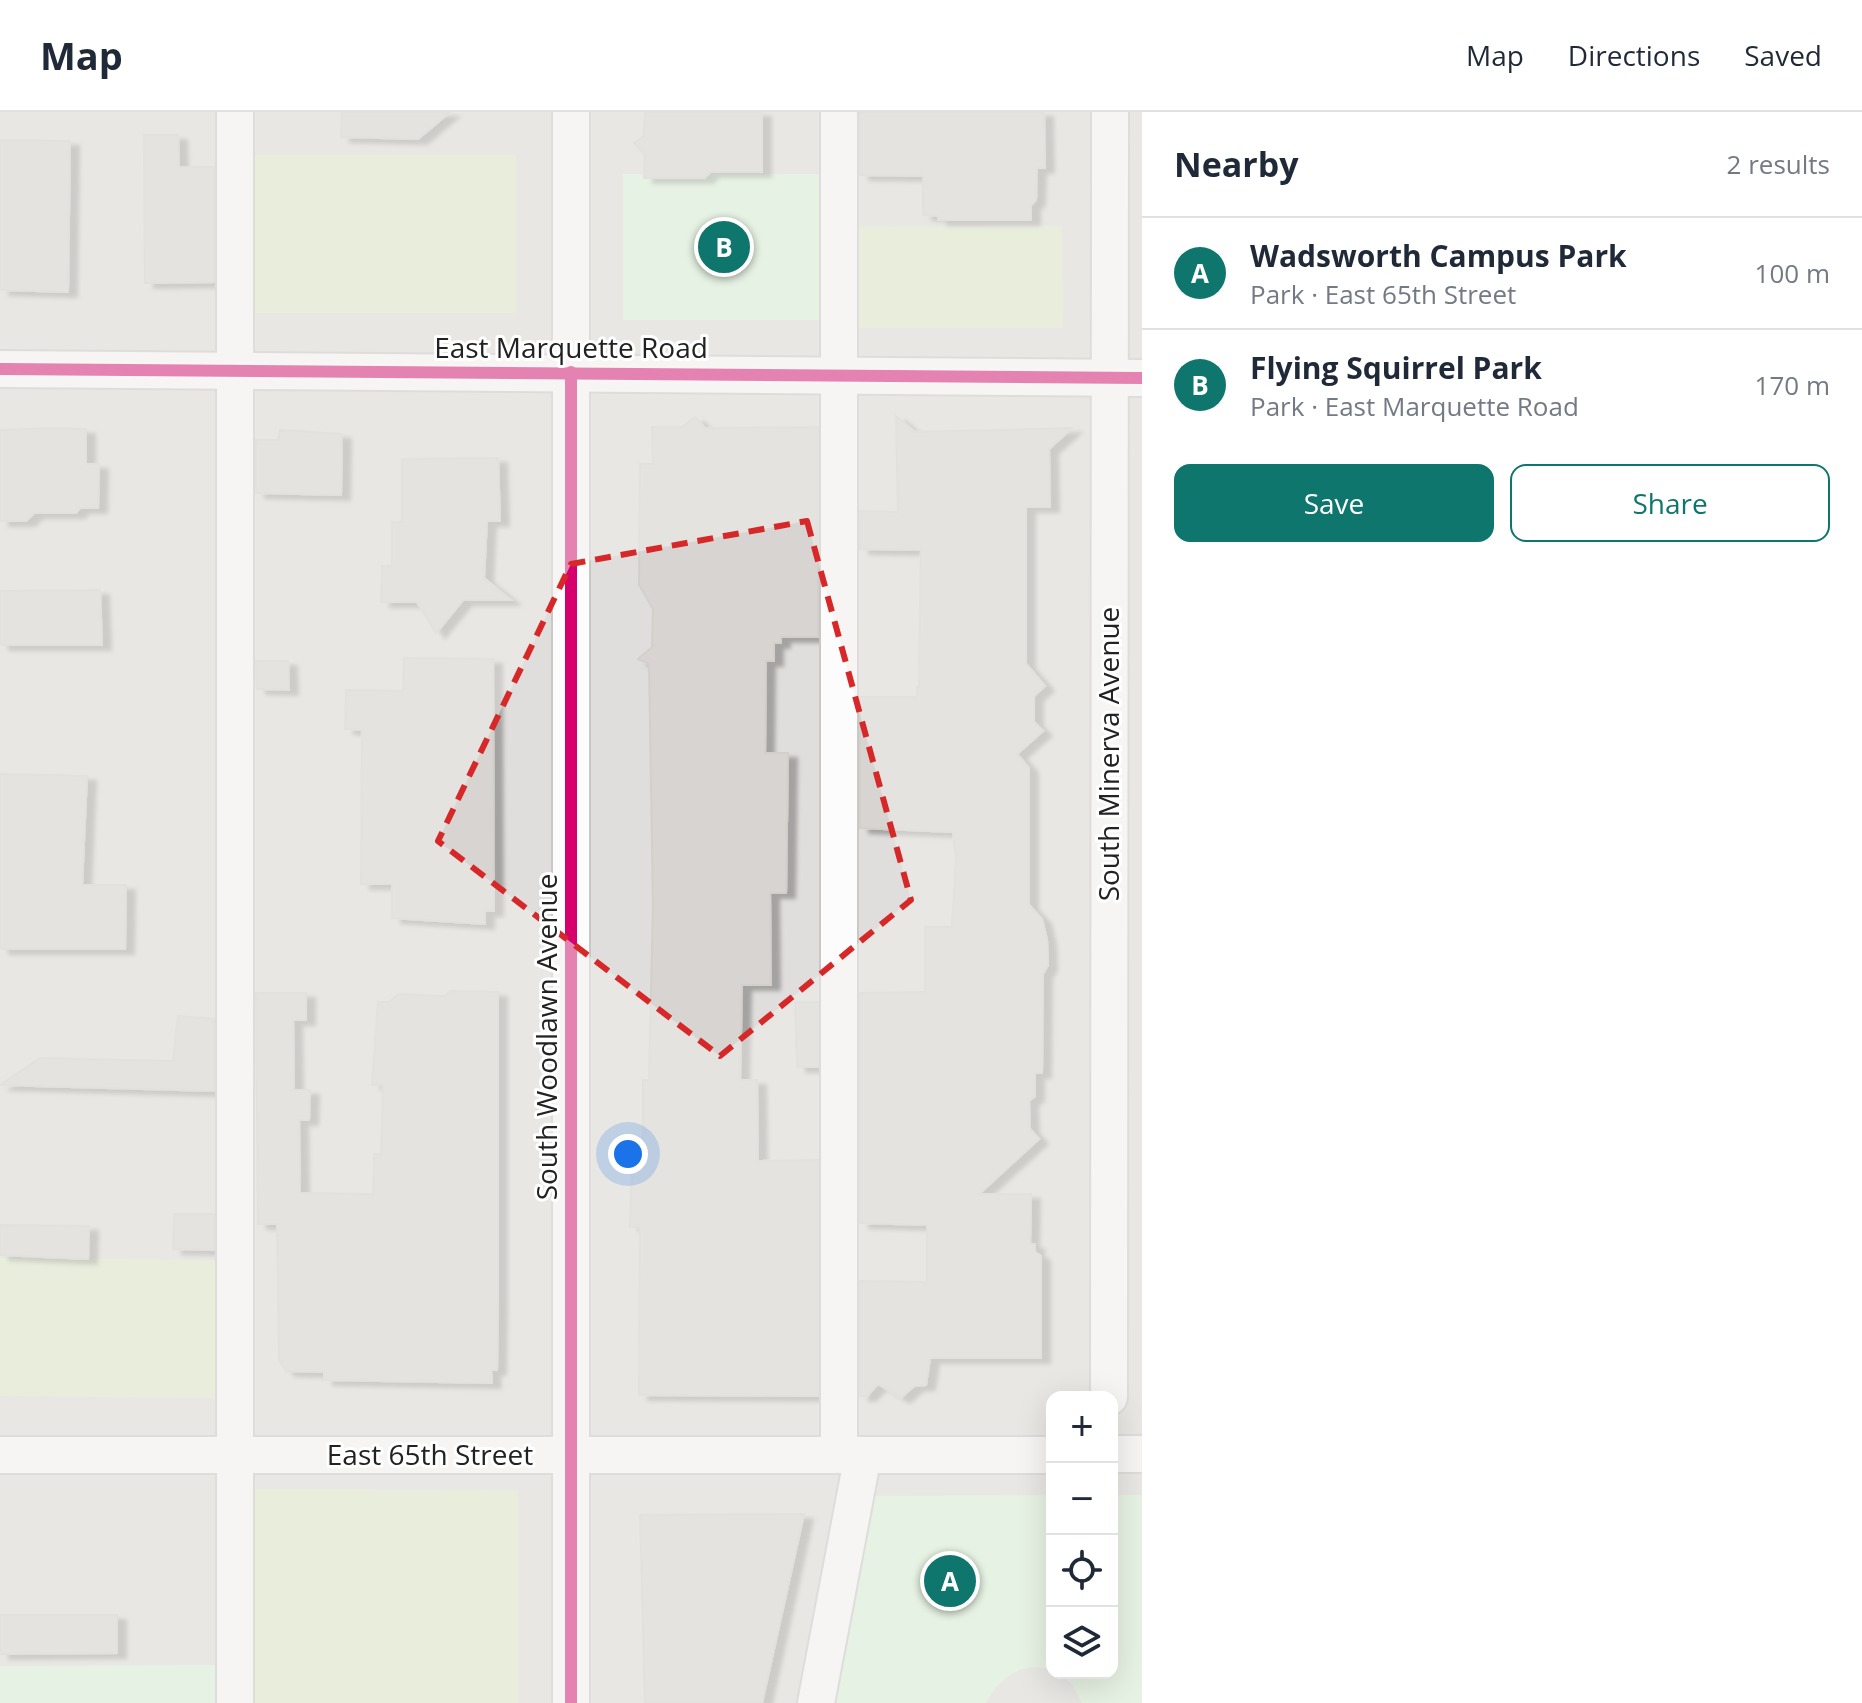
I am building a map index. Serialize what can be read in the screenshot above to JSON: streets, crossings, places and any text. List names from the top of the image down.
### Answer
{
  "streets": {
    "street": [
      "East Marquette Road",
      "South Minerva Avenue",
      "South Woodlawn Avenue",
      "East 65th Street"
    ]
  },
  "crossings": [
    ["East Marquette Road", "South Minerva Avenue"],
    ["East Marquette Road", "South Woodlawn Avenue"],
    ["South Woodlawn Avenue", "East 65th Street"]
  ],
  "page": {
    "header": "Map",
    "nav": ["Map", "Directions", "Saved"],
    "heading": ["Nearby", "2 results"],
    "list": [
      {
        "mark": "A",
        "name": "Wadsworth Campus Park",
        "note": "Park · East 65th Street",
        "value": "100 m"
      },
      {
        "mark": "B",
        "name": "Flying Squirrel Park",
        "note": "Park · East Marquette Road",
        "value": "170 m"
      }
    ],
    "pins": ["B", "A"],
    "buttons": ["Save", "Share"],
    "map_buttons": ["+", "−"]
  }
}
